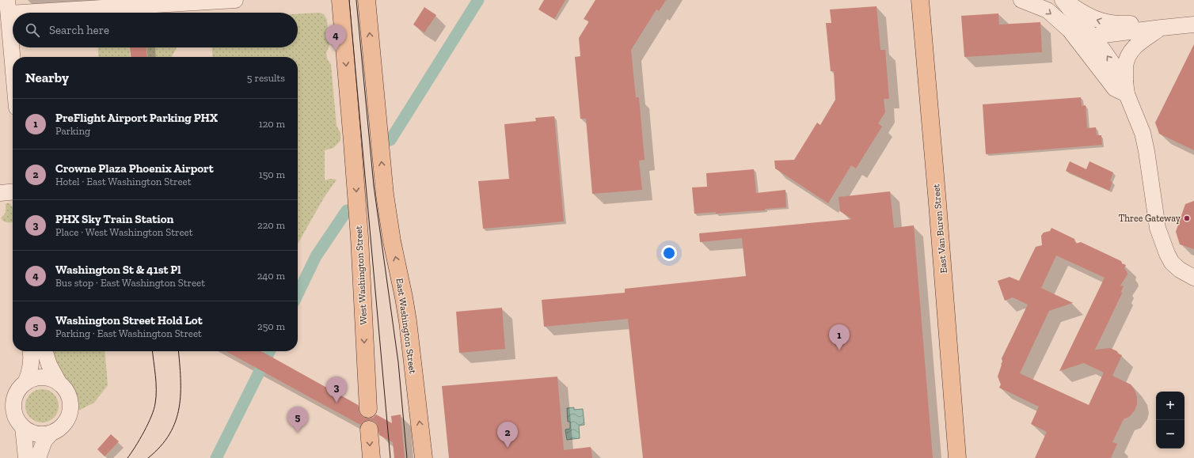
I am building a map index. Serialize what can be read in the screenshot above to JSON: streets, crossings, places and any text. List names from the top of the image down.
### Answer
{
  "streets": {
    "main road": ["East Van Buren Street", "West Washington Street", "East Washington Street"]
  },
  "one_way": ["West Washington Street", "East Washington Street"],
  "places": ["Three Gateway"],
  "page": {
    "search": "Search here",
    "pins": [
      "4",
      "1",
      "3",
      "5",
      "2"
    ],
    "heading": ["Nearby", "5 results"],
    "list": [
      {
        "mark": "1",
        "name": "PreFlight Airport Parking PHX",
        "note": "Parking",
        "value": "120 m"
      },
      {
        "mark": "2",
        "name": "Crowne Plaza Phoenix Airport",
        "note": "Hotel · East Washington Street",
        "value": "150 m"
      },
      {
        "mark": "3",
        "name": "PHX Sky Train Station",
        "note": "Place · West Washington Street",
        "value": "220 m"
      },
      {
        "mark": "4",
        "name": "Washington St & 41st Pl",
        "note": "Bus stop · East Washington Street",
        "value": "240 m"
      },
      {
        "mark": "5",
        "name": "Washington Street Hold Lot",
        "note": "Parking · East Washington Street",
        "value": "250 m"
      }
    ],
    "map_buttons": ["+", "−"]
  }
}
